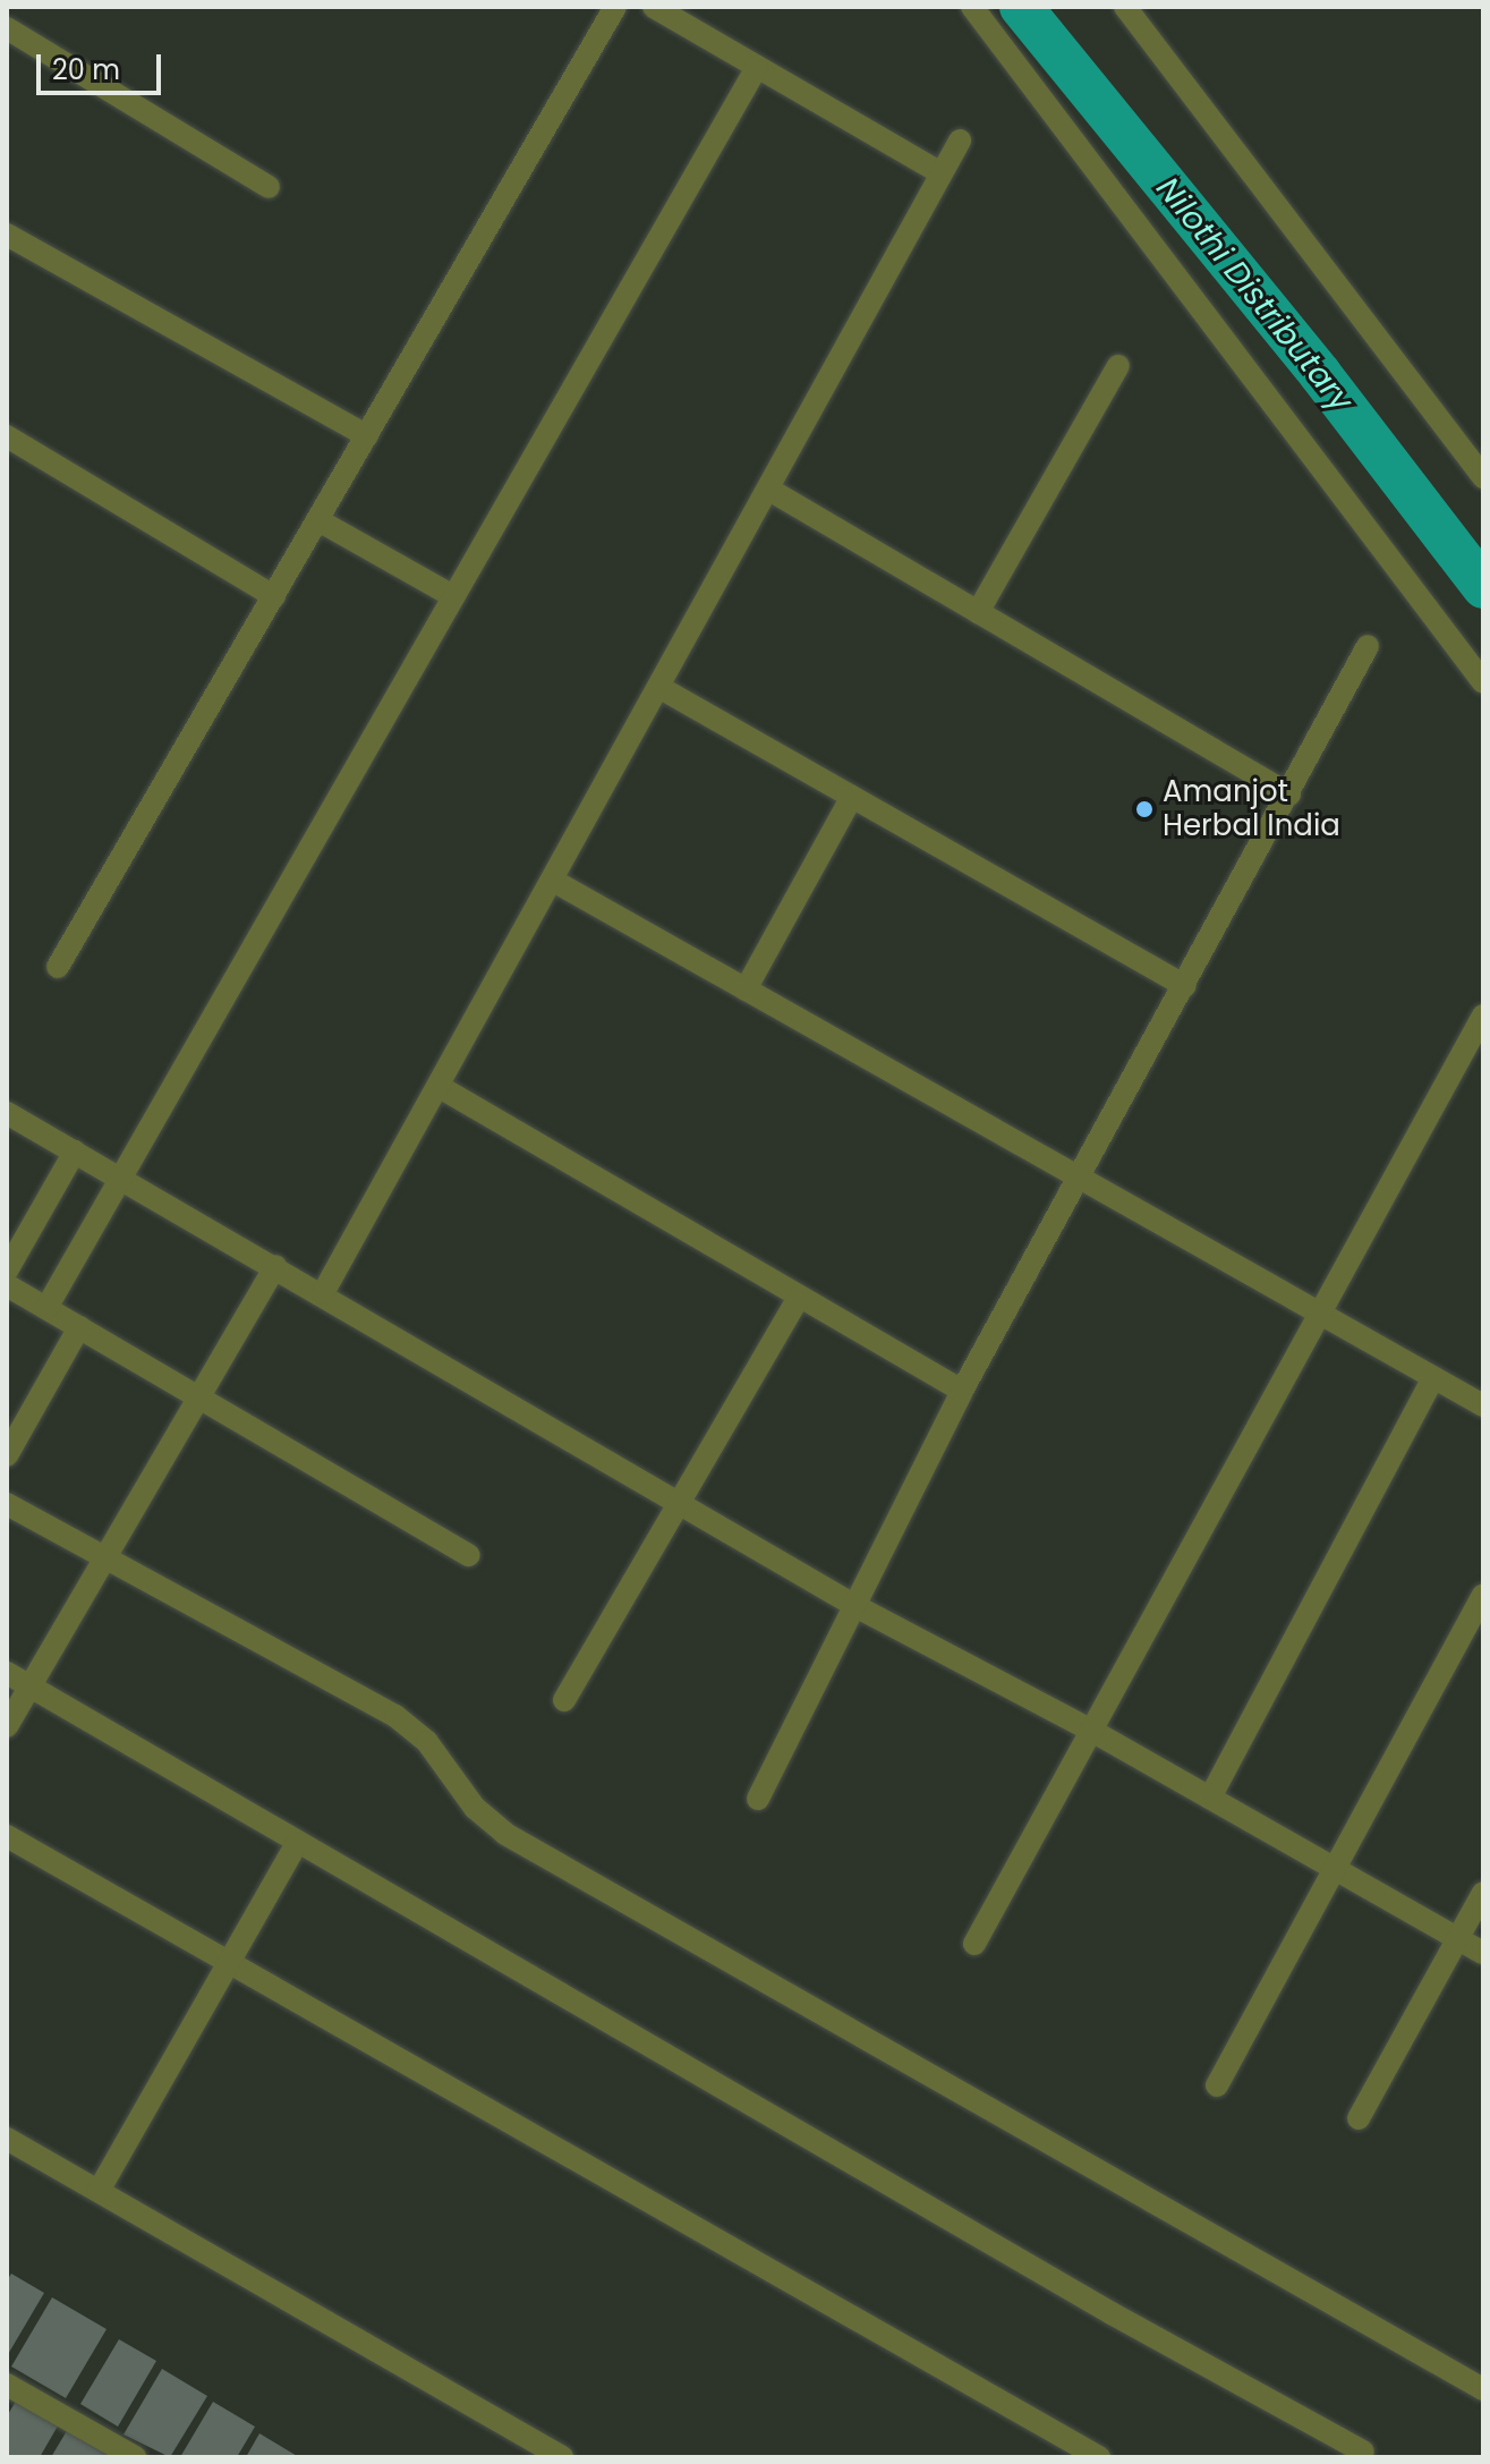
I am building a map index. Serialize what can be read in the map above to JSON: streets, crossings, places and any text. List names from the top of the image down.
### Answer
{
  "water": ["Nilothi Distributary"],
  "places": ["Amanjot Herbal India"],
  "scale_bar": "20 m"
}
